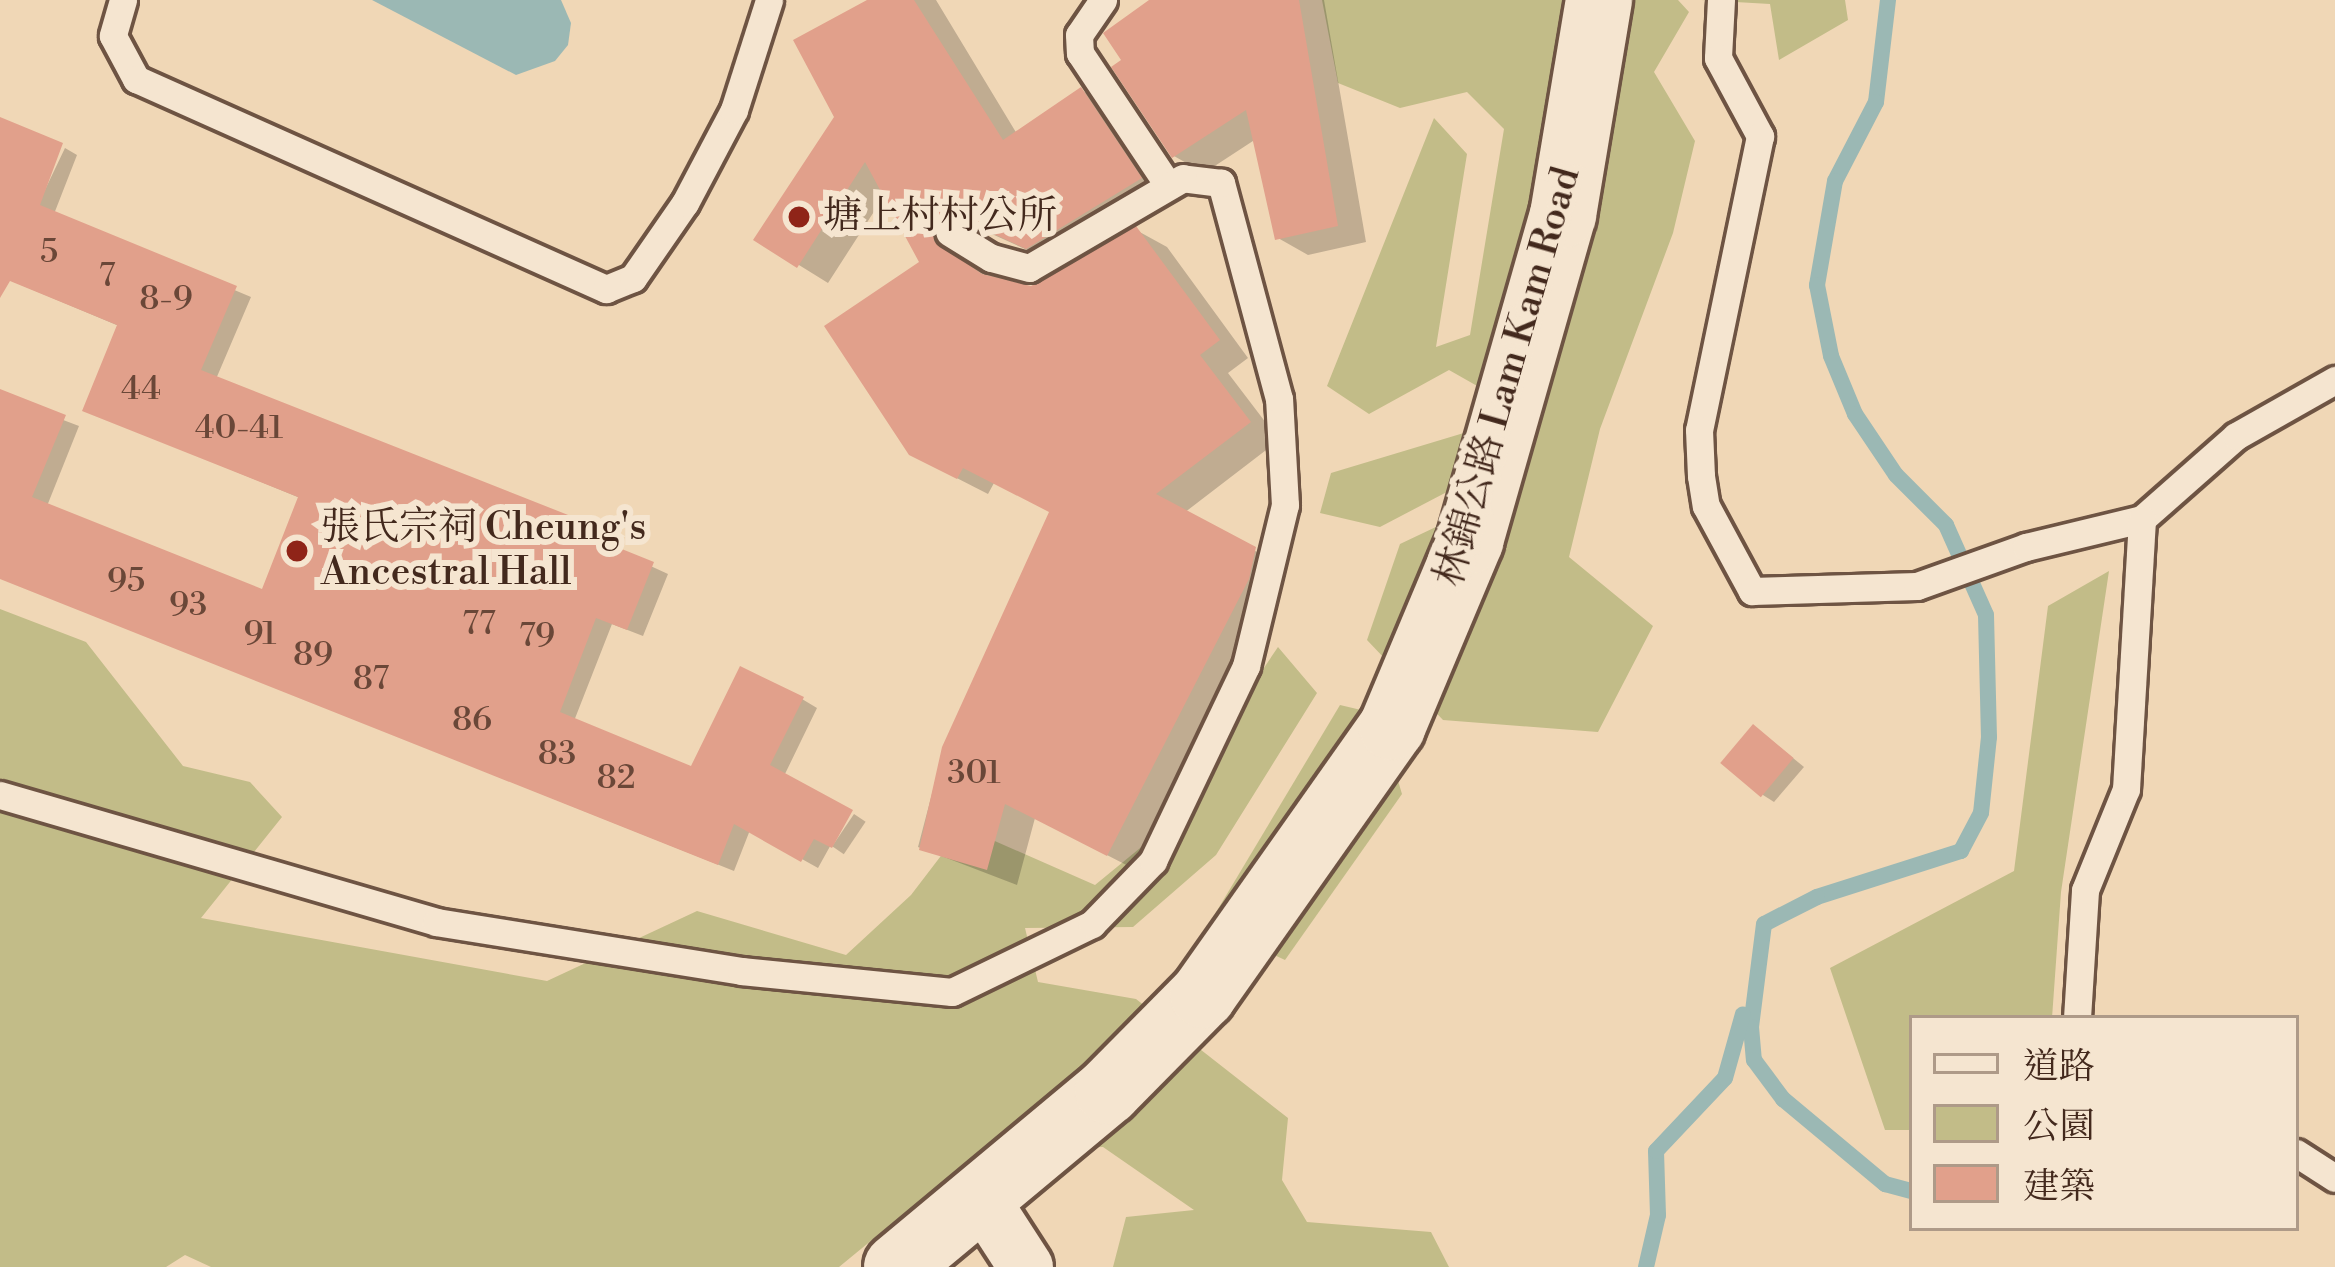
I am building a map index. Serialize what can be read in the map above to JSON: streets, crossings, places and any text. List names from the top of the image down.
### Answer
{
  "streets": {
    "main road": ["林錦公路 Lam Kam Road"]
  },
  "places": ["塘上村村公所", "張氏宗祠 Cheung's Ancestral Hall"],
  "house_numbers": [
    "5",
    "7",
    "8-9",
    "44",
    "40-41",
    "95",
    "93",
    "77",
    "91",
    "79",
    "89",
    "87",
    "86",
    "83",
    "301",
    "82"
  ],
  "legend": ["道路", "公園", "建築"]
}
